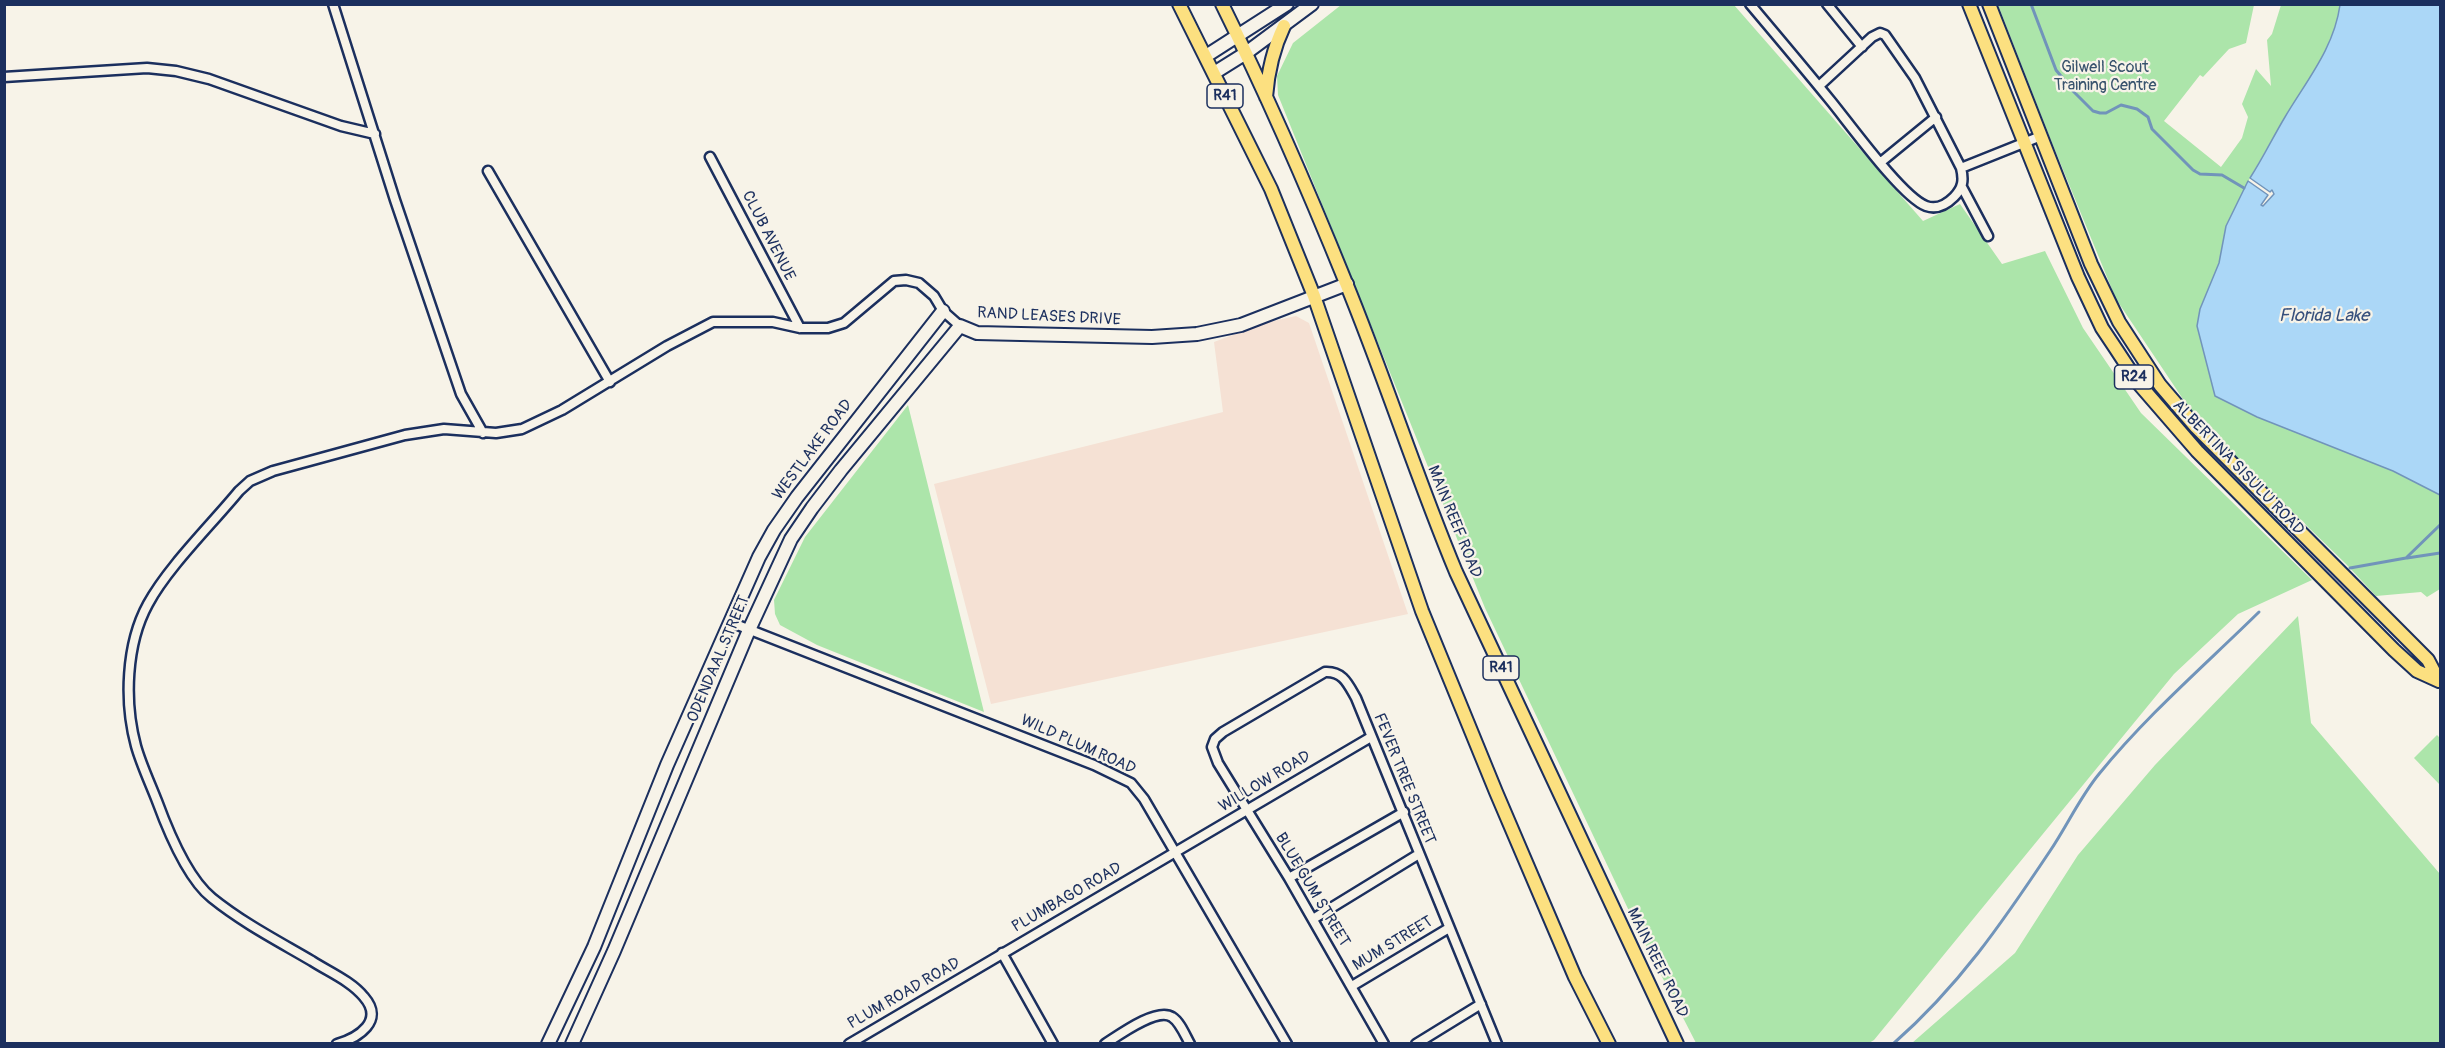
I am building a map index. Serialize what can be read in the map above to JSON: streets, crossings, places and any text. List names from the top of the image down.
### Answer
{
  "streets": {
    "main road": [
      "R41",
      "R24",
      "ALBERTINA SISULU ROAD",
      "MAIN REEF ROAD"
    ],
    "street": [
      "CLUB AVENUE",
      "RAND LEASES DRIVE",
      "WESTLAKE ROAD",
      "ODENDAAL STREET",
      "WILD PLUM ROAD",
      "FEVER TREE STREET",
      "WILLOW ROAD",
      "BLUE GUM STREET",
      "PLUMBAGO ROAD",
      "MUM STREET",
      "PLUM ROAD ROAD"
    ]
  },
  "crossings": [
    ["R41", "RAND LEASES DRIVE"],
    ["CLUB AVENUE", "RAND LEASES DRIVE"],
    ["RAND LEASES DRIVE", "WESTLAKE ROAD"],
    ["RAND LEASES DRIVE", "MAIN REEF ROAD"],
    ["RAND LEASES DRIVE", "ODENDAAL STREET"],
    ["WESTLAKE ROAD", "ODENDAAL STREET"],
    ["WESTLAKE ROAD", "WILD PLUM ROAD"],
    ["ODENDAAL STREET", "WILD PLUM ROAD"],
    ["WILD PLUM ROAD", "WILLOW ROAD"],
    ["WILD PLUM ROAD", "PLUMBAGO ROAD"],
    ["FEVER TREE STREET", "WILLOW ROAD"],
    ["FEVER TREE STREET", "BLUE GUM STREET"],
    ["FEVER TREE STREET", "MUM STREET"],
    ["WILLOW ROAD", "BLUE GUM STREET"],
    ["WILLOW ROAD", "PLUMBAGO ROAD"],
    ["BLUE GUM STREET", "MUM STREET"],
    ["PLUMBAGO ROAD", "PLUM ROAD ROAD"]
  ],
  "water": ["Florida Lake"],
  "parks": ["Gilwell Scout Training Centre"]
}
